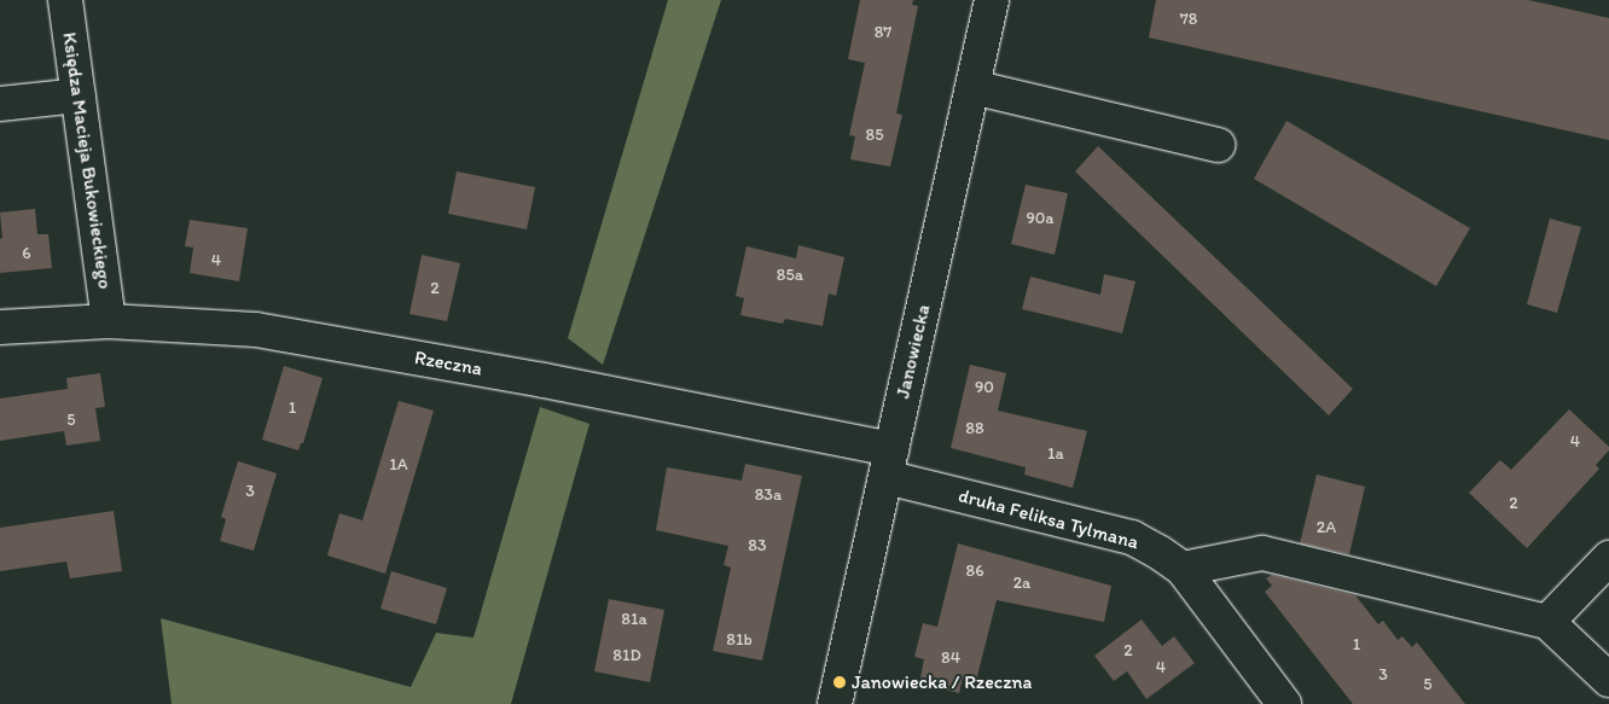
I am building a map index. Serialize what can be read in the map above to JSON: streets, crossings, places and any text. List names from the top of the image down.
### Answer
{
  "streets": {
    "street": [
      "Księdza Macieja Bukowieckiego",
      "Janowiecka",
      "Rzeczna",
      "druha Feliksa Tylmana"
    ]
  },
  "crossings": [
    ["Księdza Macieja Bukowieckiego", "Rzeczna"],
    ["Janowiecka", "Rzeczna"],
    ["Janowiecka", "druha Feliksa Tylmana"],
    ["Rzeczna", "druha Feliksa Tylmana"]
  ],
  "places": ["Janowiecka / Rzeczna"],
  "house_numbers": [
    "78",
    "87",
    "85",
    "90a",
    "6",
    "4",
    "85a",
    "2",
    "90",
    "1",
    "5",
    "88",
    "4",
    "1a",
    "1A",
    "3",
    "83a",
    "2",
    "2A",
    "83",
    "86",
    "2a",
    "81a",
    "81b",
    "1",
    "2",
    "81D",
    "84",
    "4",
    "3",
    "5"
  ]
}
